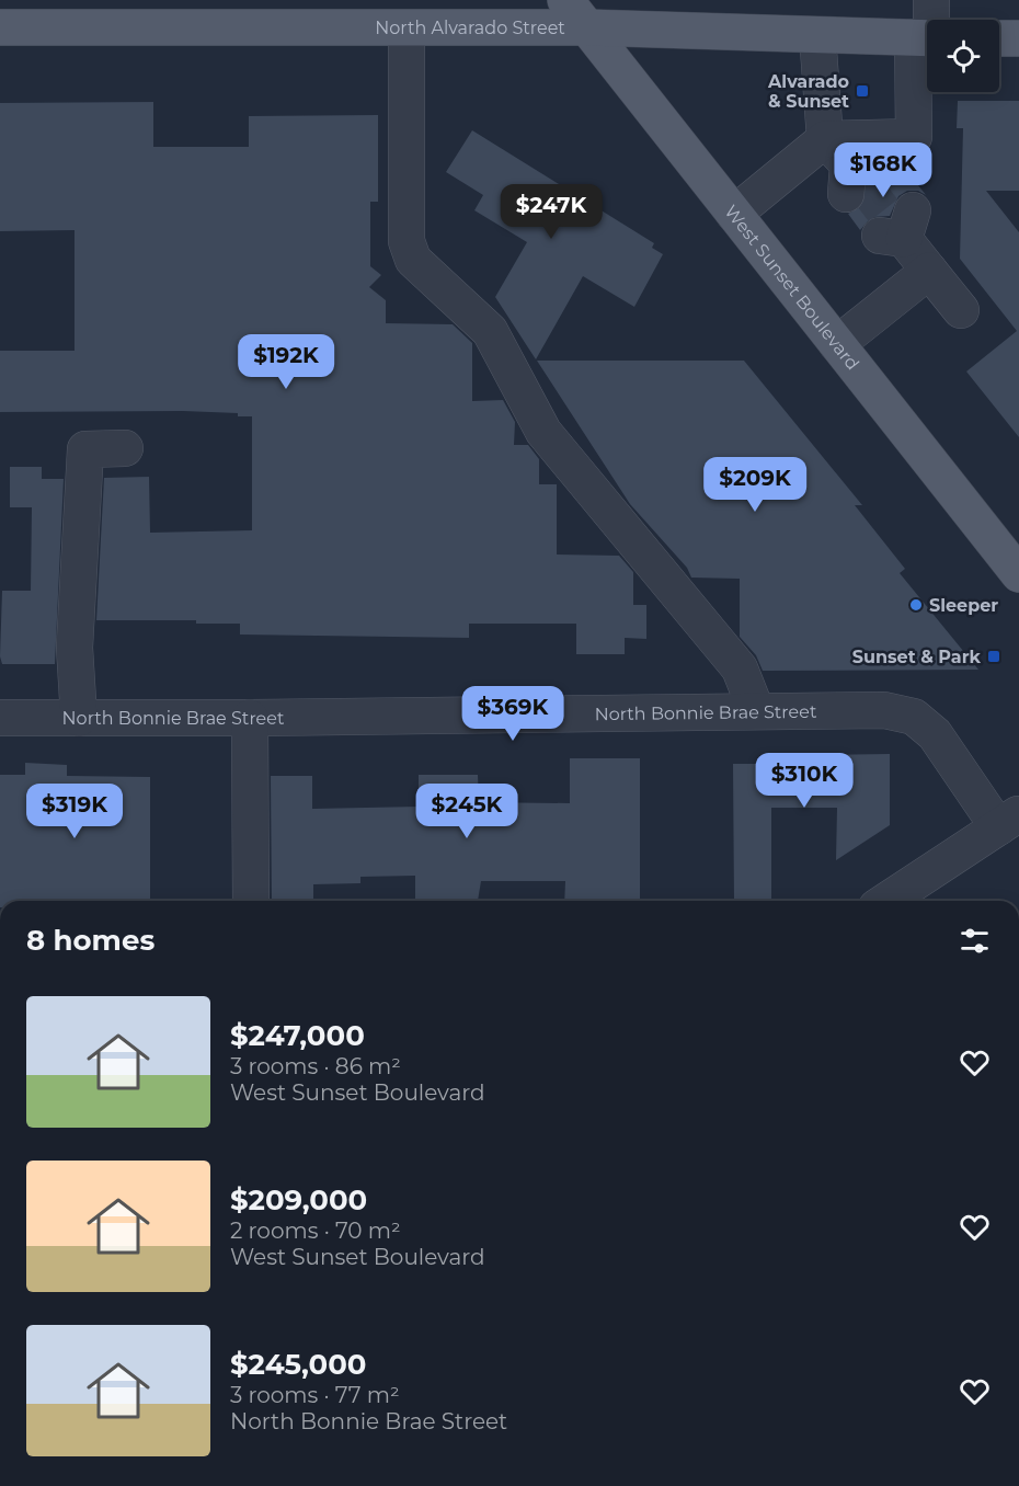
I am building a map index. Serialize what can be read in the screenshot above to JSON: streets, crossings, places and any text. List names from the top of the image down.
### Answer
{
  "streets": {
    "main road": ["North Alvarado Street", "West Sunset Boulevard"],
    "street": ["North Bonnie Brae Street"]
  },
  "crossings": [
    ["North Alvarado Street", "West Sunset Boulevard"]
  ],
  "places": {
    "transit": ["Alvarado & Sunset", "Sunset & Park"],
    "other": ["Sleeper"]
  },
  "page": {
    "price": [
      "$168K",
      "$247K",
      "$192K",
      "$209K",
      "$369K",
      "$310K",
      "$319K",
      "$245K"
    ],
    "heading": "8 homes",
    "list": [
      {
        "name": "$247,000",
        "note": "3 rooms · 86 m² · West Sunset Boulevard"
      },
      {
        "name": "$209,000",
        "note": "2 rooms · 70 m² · West Sunset Boulevard"
      },
      {
        "name": "$245,000",
        "note": "3 rooms · 77 m² · North Bonnie Brae Street"
      }
    ]
  }
}
